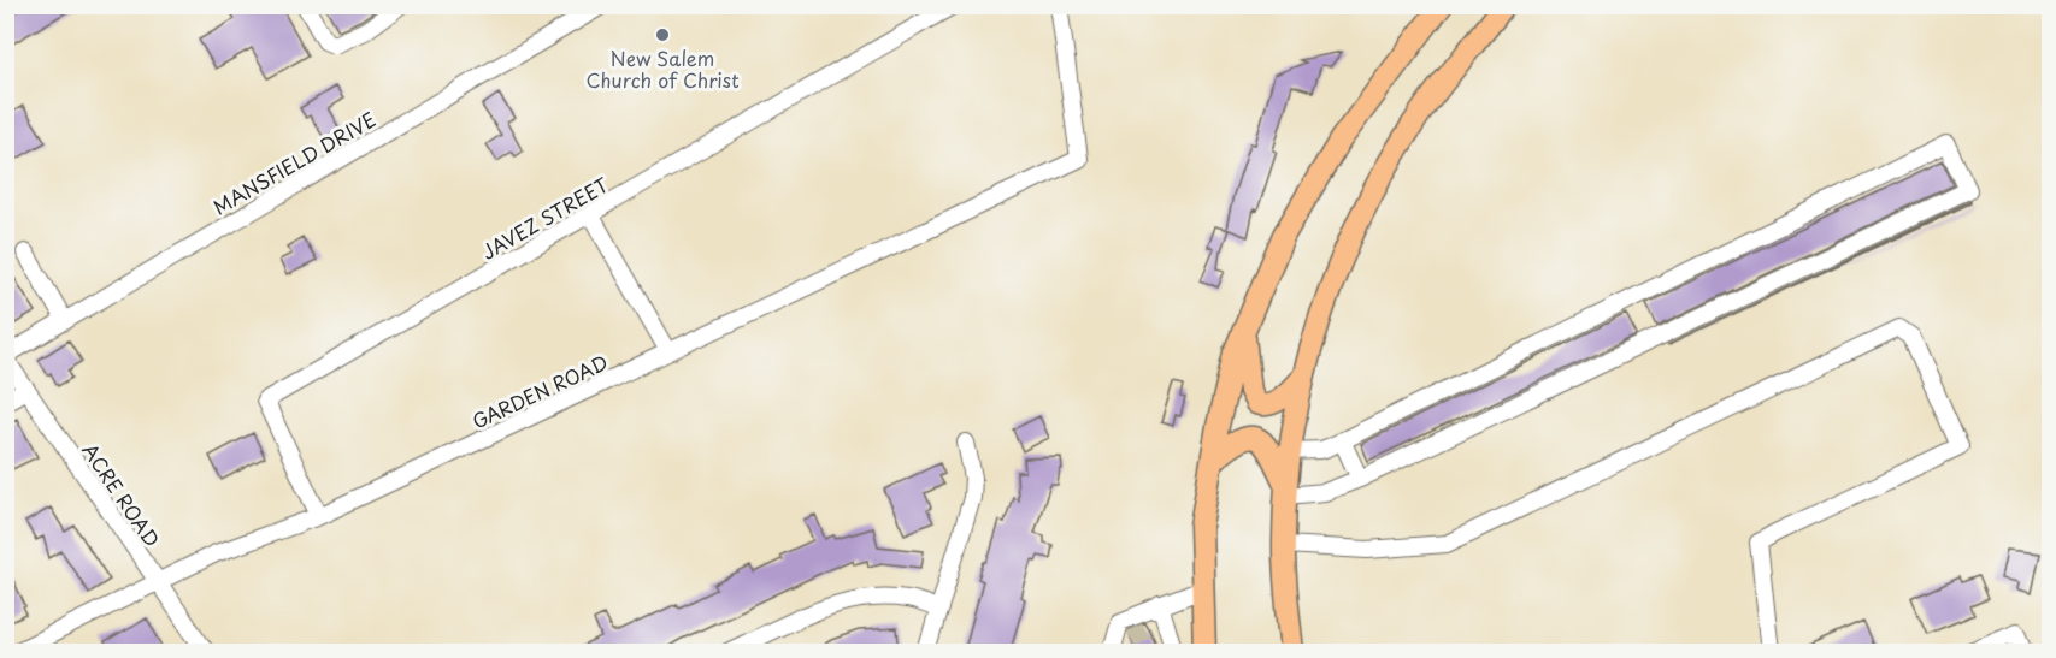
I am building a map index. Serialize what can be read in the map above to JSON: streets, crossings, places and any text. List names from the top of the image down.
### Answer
{
  "streets": {
    "street": [
      "MANSFIELD DRIVE",
      "JAVEZ STREET",
      "GARDEN ROAD",
      "ACRE ROAD"
    ]
  },
  "crossings": [
    ["MANSFIELD DRIVE", "ACRE ROAD"],
    ["JAVEZ STREET", "GARDEN ROAD"],
    ["GARDEN ROAD", "ACRE ROAD"]
  ],
  "places": ["New Salem Church of Christ"]
}
